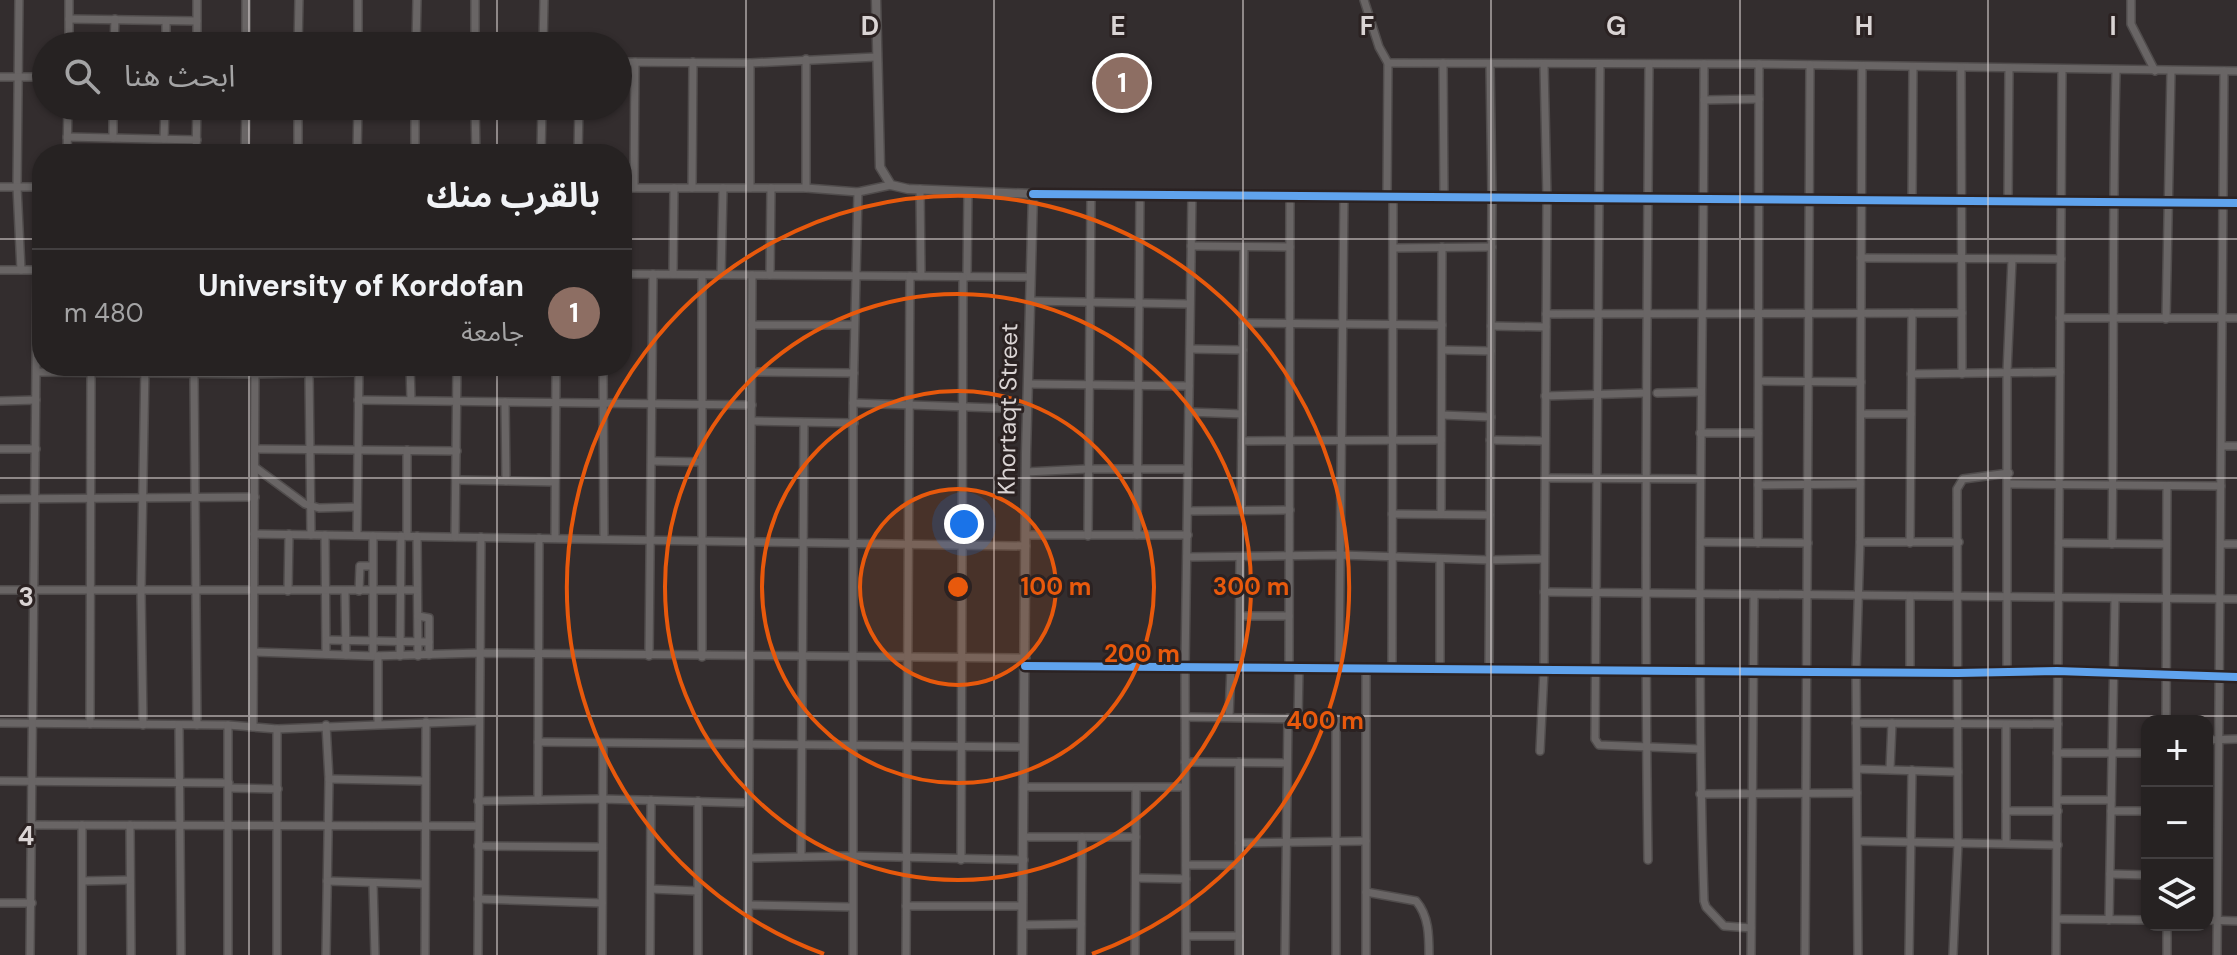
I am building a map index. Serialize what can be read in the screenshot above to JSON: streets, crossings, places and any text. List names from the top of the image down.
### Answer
{
  "streets": {
    "street": ["Khortaqt Street"]
  },
  "page": {
    "search": "ابحث هنا",
    "pins": "1",
    "heading": "بالقرب منك",
    "list": [
      {
        "mark": "1",
        "name": "University of Kordofan",
        "note": "جامعة",
        "value": "480 m"
      }
    ],
    "map_buttons": ["+", "−"]
  },
  "grid": {
    "columns": [
      "D",
      "E",
      "F",
      "G",
      "H",
      "I"
    ],
    "rows": ["3", "4"]
  },
  "rings": [
    "100 m",
    "300 m",
    "200 m",
    "400 m"
  ]
}
